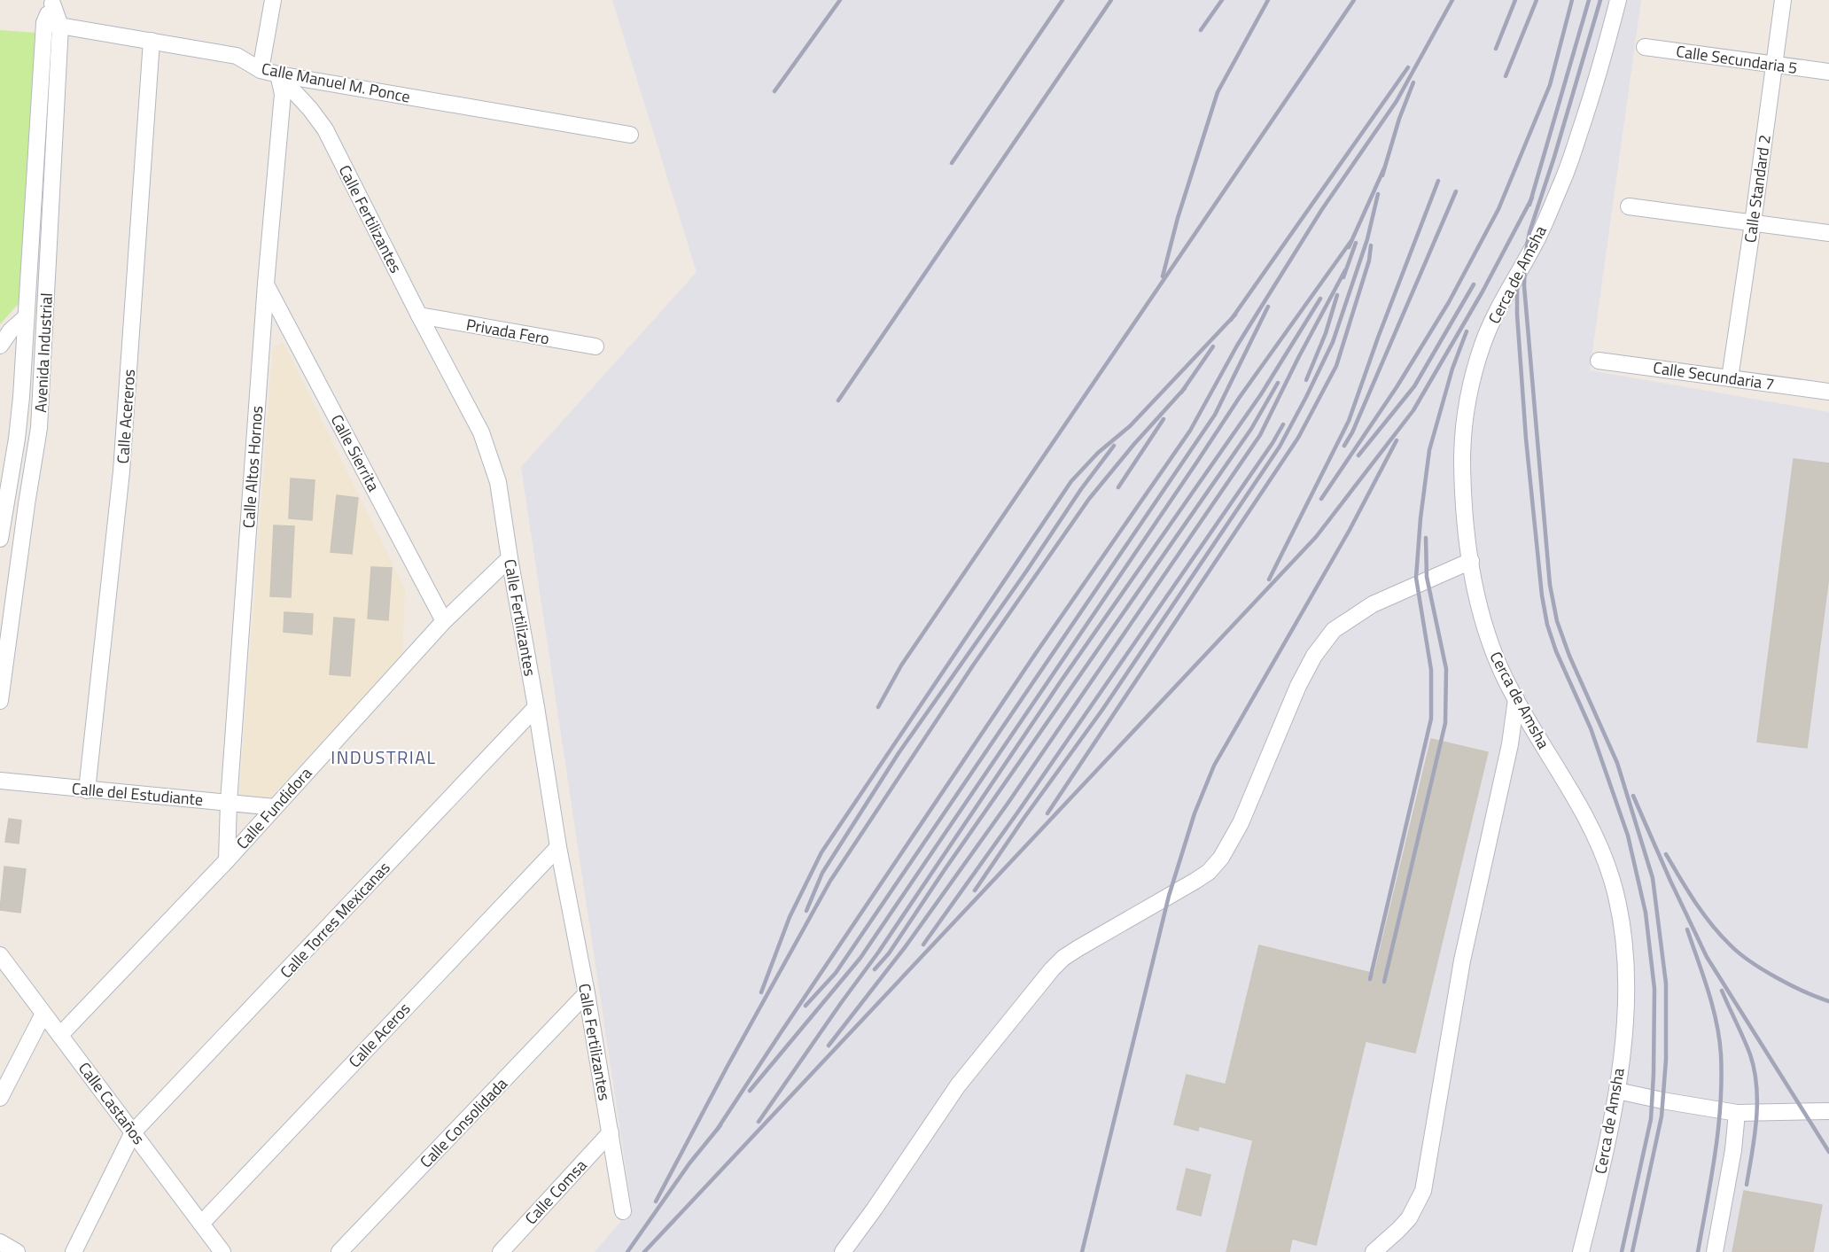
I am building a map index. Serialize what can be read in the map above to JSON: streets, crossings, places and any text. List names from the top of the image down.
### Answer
{
  "streets": {
    "street": [
      "Calle Secundaria 5",
      "Calle Manuel M. Ponce",
      "Calle Standard 2",
      "Calle Fertilizantes",
      "Cerca de Amsha",
      "Privada Fero",
      "Avenida Industrial",
      "Calle Secundaria 7",
      "Calle Acereros",
      "Calle Sierrita",
      "Calle Altos Hornos",
      "Calle del Estudiante",
      "Calle Fundidora",
      "Calle Torres Mexicanas",
      "Calle Aceros",
      "Calle Castaños",
      "Calle Consolidada",
      "Calle Comsa"
    ]
  },
  "crossings": [
    ["Calle Secundaria 5", "Calle Standard 2"],
    ["Calle Manuel M. Ponce", "Calle Fertilizantes"],
    ["Calle Manuel M. Ponce", "Avenida Industrial"],
    ["Calle Manuel M. Ponce", "Calle Acereros"],
    ["Calle Manuel M. Ponce", "Calle Altos Hornos"],
    ["Calle Standard 2", "Calle Secundaria 7"],
    ["Calle Fertilizantes", "Privada Fero"],
    ["Calle Fertilizantes", "Calle Altos Hornos"],
    ["Calle Fertilizantes", "Calle Fundidora"],
    ["Calle Fertilizantes", "Calle Torres Mexicanas"],
    ["Calle Fertilizantes", "Calle Aceros"],
    ["Calle Fertilizantes", "Calle Consolidada"],
    ["Calle Fertilizantes", "Calle Comsa"],
    ["Calle Acereros", "Calle del Estudiante"],
    ["Calle Sierrita", "Calle Altos Hornos"],
    ["Calle Sierrita", "Calle Fundidora"],
    ["Calle Altos Hornos", "Calle del Estudiante"],
    ["Calle Altos Hornos", "Calle Fundidora"],
    ["Calle del Estudiante", "Calle Fundidora"],
    ["Calle Fundidora", "Calle Castaños"],
    ["Calle Torres Mexicanas", "Calle Castaños"],
    ["Calle Aceros", "Calle Castaños"]
  ],
  "districts": ["INDUSTRIAL"]
}
